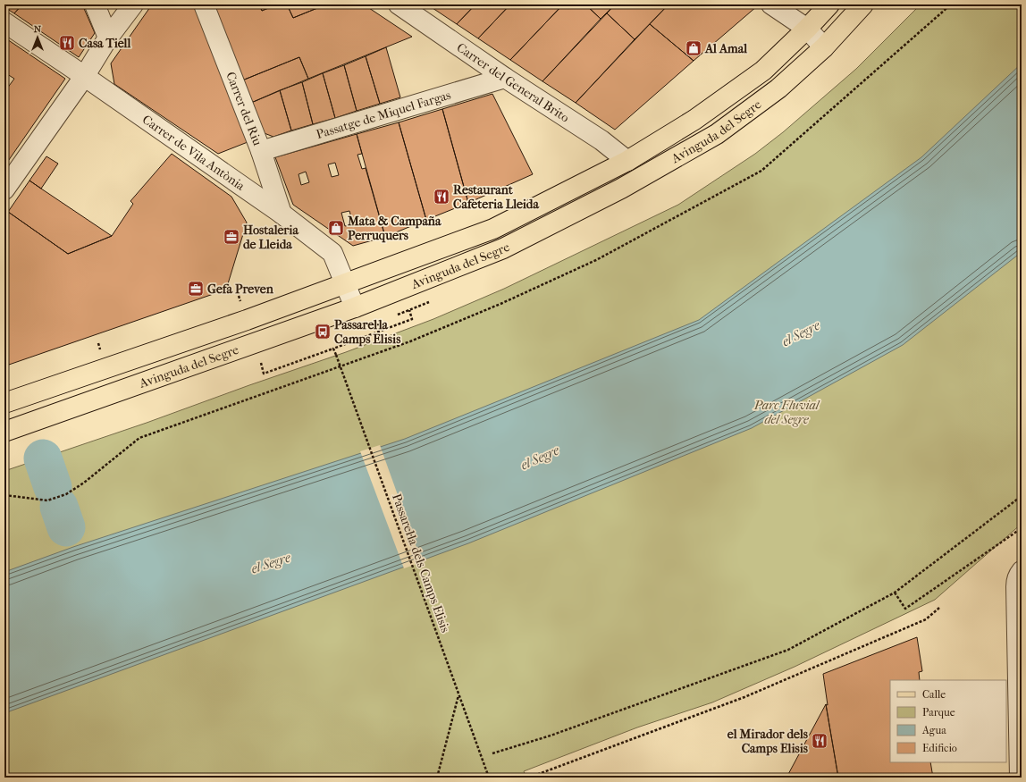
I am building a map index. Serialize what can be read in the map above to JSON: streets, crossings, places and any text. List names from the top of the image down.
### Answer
{
  "streets": {
    "main road": ["Avinguda del Segre"],
    "street": [
      "Carrer del General Brito",
      "Carrer del Riu",
      "Passatge de Miquel Fargas",
      "Carrer de Vila Antònia"
    ],
    "path": ["Passarel·la dels Camps Elisis"]
  },
  "crossings": [
    ["Carrer del General Brito", "Passatge de Miquel Fargas"],
    ["Carrer del General Brito", "Avinguda del Segre"],
    ["Carrer del Riu", "Passatge de Miquel Fargas"],
    ["Carrer del Riu", "Carrer de Vila Antònia"],
    ["Avinguda del Segre", "Carrer de Vila Antònia"]
  ],
  "water": ["el Segre"],
  "parks": ["Parc Fluvial del Segre"],
  "places": {
    "restaurant": ["Casa Tiell", "Restaurant Cafeteria Lleida", "el Mirador dels Camps Elisis"],
    "shop": ["Al Amal", "Mata & Campaña Perruquers"],
    "office": ["Hostaleria de Lleida", "Gefa Preven"],
    "bus stop": ["Passarel·la Camps Elisis"]
  },
  "legend": [
    "Calle",
    "Parque",
    "Agua",
    "Edificio"
  ],
  "north": "top"
}
